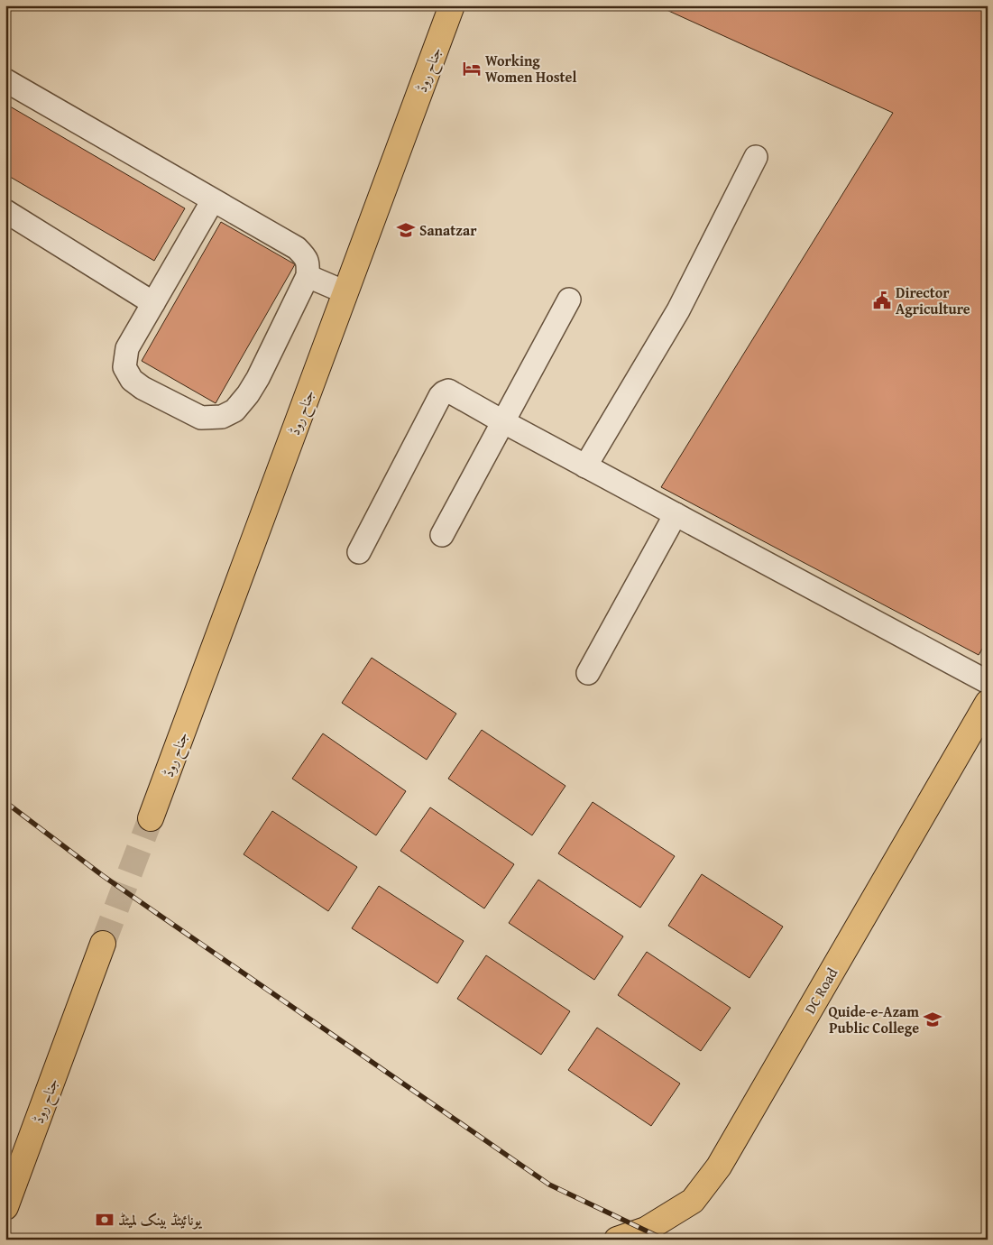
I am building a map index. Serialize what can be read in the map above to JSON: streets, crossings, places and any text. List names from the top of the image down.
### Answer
{
  "streets": {
    "main road": ["جناح روڈ", "DC Road"]
  },
  "places": {
    "hotel": ["Working Women Hostel"],
    "school or university": ["Sanatzar", "Quide-e-Azam Public College"],
    "public building": ["Director Agriculture"],
    "bank": ["یونائیٹڈ بینک لمیٹڈ"]
  }
}
